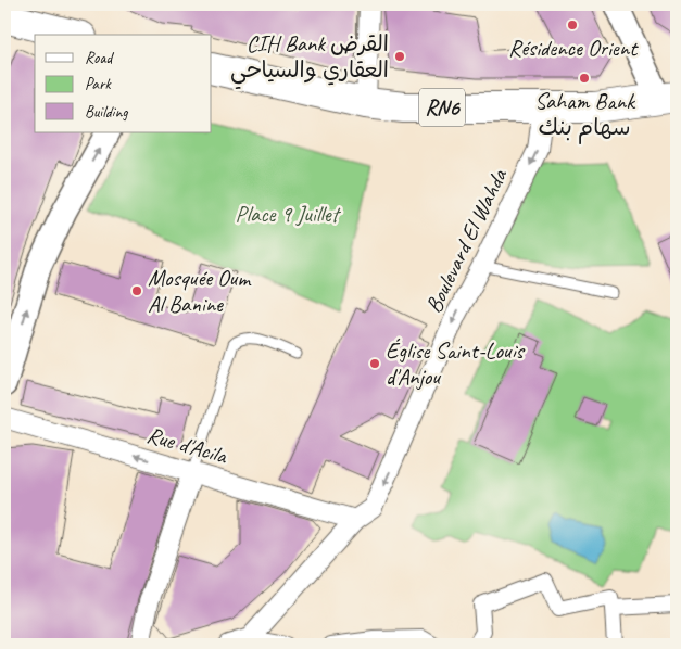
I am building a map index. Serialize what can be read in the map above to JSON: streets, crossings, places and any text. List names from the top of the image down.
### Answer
{
  "streets": {
    "main road": ["RN6"],
    "street": ["Boulevard El Wahda", "Rue d'Acila"]
  },
  "crossings": [
    ["RN6", "Boulevard El Wahda"],
    ["Boulevard El Wahda", "Rue d'Acila"]
  ],
  "one_way": ["Boulevard El Wahda", "Rue d'Acila"],
  "parks": ["Place 9 Juillet"],
  "places": [
    "Résidence Orient",
    "CIH Bank القرض العقاري والسياحي",
    "Saham Bank سهام بنك",
    "Mosquée Oum Al Banine",
    "Église Saint-Louis d'Anjou"
  ],
  "legend": ["Road", "Park", "Building"]
}
